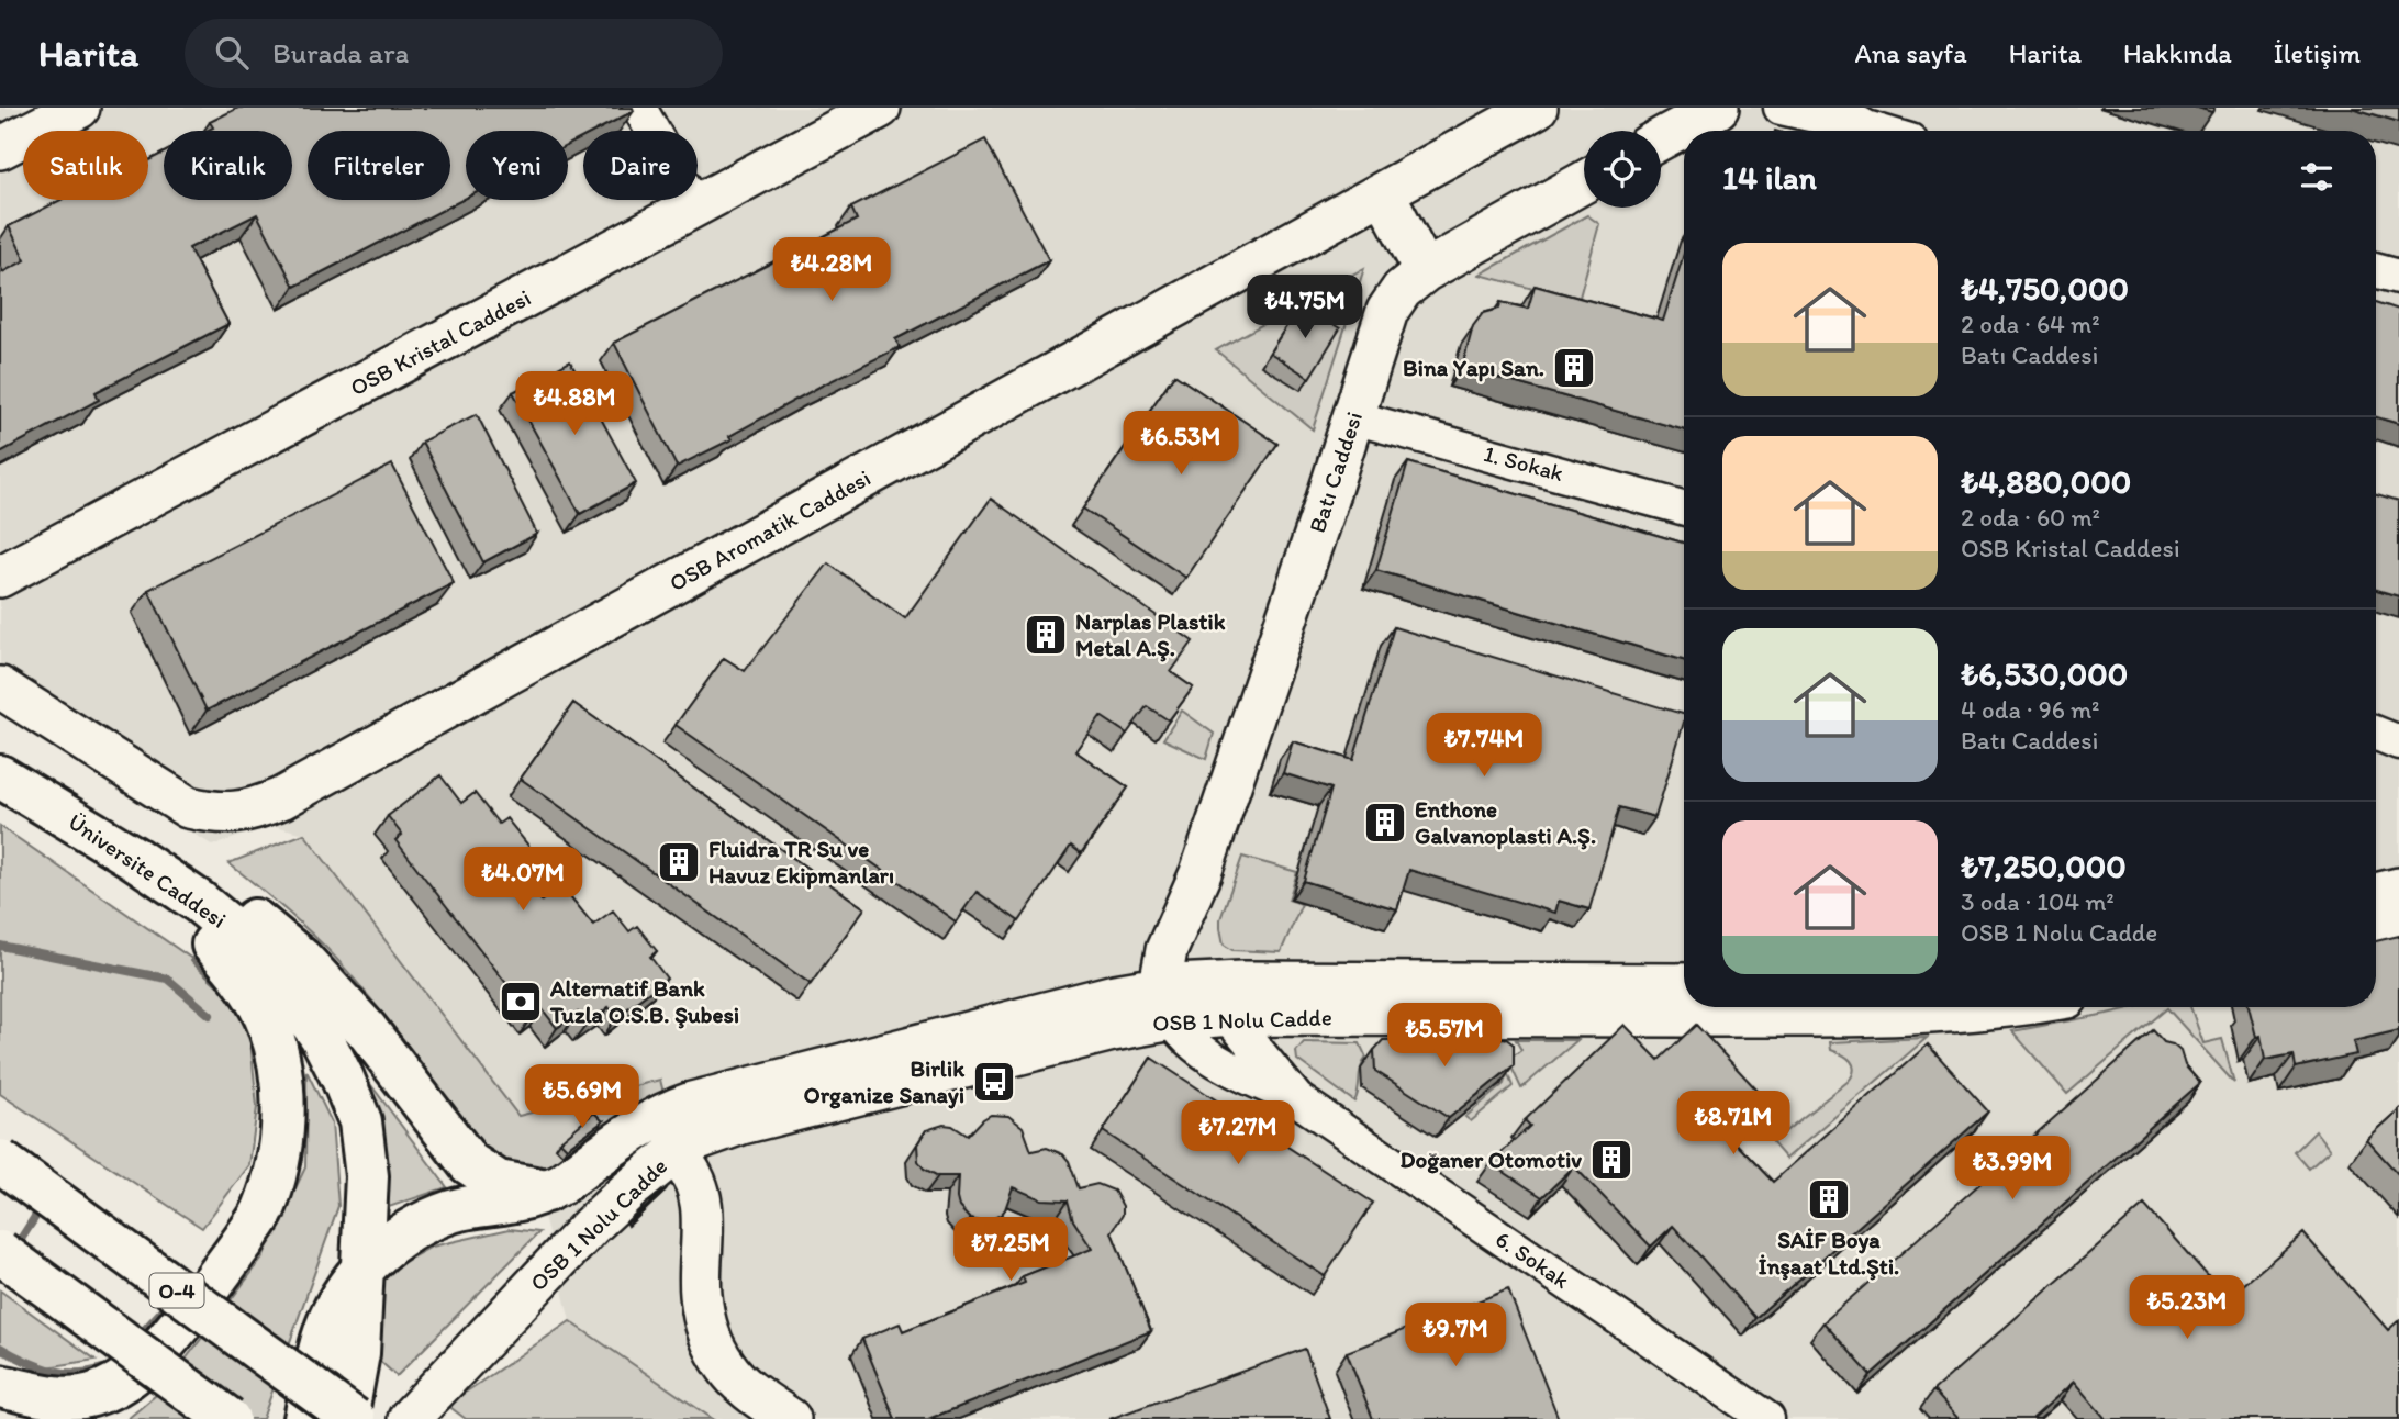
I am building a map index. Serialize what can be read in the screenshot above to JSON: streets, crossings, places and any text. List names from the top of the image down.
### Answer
{
  "streets": {
    "main road": ["Üniversite Caddesi", "OSB 1 Nolu Cadde", "O-4"],
    "street": [
      "OSB Kristal Caddesi",
      "1. Sokak",
      "Batı Caddesi",
      "OSB Aromatik Caddesi",
      "6. Sokak"
    ]
  },
  "crossings": [
    ["1. Sokak", "Batı Caddesi"],
    ["Batı Caddesi", "OSB 1 Nolu Cadde"],
    ["Batı Caddesi", "6. Sokak"],
    ["Üniversite Caddesi", "OSB 1 Nolu Cadde"],
    ["OSB 1 Nolu Cadde", "6. Sokak"]
  ],
  "places": {
    "building": [
      "Bina Yapı San.",
      "Narplas Plastik Metal A.Ş.",
      "Enthone Galvanoplasti A.Ş.",
      "Fluidra TR Su ve Havuz Ekipmanları",
      "Doğaner Otomotiv",
      "SAİF Boya İnşaat Ltd.Şti."
    ],
    "bank": ["Alternatif Bank Tuzla O.S.B. Şubesi"],
    "bus stop": ["Birlik Organize Sanayi"]
  },
  "page": {
    "header": "Harita",
    "search": "Burada ara",
    "nav": [
      "Ana sayfa",
      "Harita",
      "Hakkında",
      "İletişim"
    ],
    "chip": [
      "Satılık",
      "Kiralık",
      "Filtreler",
      "Yeni",
      "Daire"
    ],
    "heading": "14 ilan",
    "list": [
      {
        "name": "₺4,750,000",
        "note": "2 oda · 64 m² · Batı Caddesi"
      },
      {
        "name": "₺4,880,000",
        "note": "2 oda · 60 m² · OSB Kristal Caddesi"
      },
      {
        "name": "₺6,530,000",
        "note": "4 oda · 96 m² · Batı Caddesi"
      },
      {
        "name": "₺7,250,000",
        "note": "3 oda · 104 m² · OSB 1 Nolu Cadde"
      }
    ],
    "price": [
      "₺4.28M",
      "₺4.75M",
      "₺4.88M",
      "₺6.53M",
      "₺7.74M",
      "₺4.07M",
      "₺5.57M",
      "₺5.69M",
      "₺8.71M",
      "₺7.27M",
      "₺3.99M",
      "₺7.25M",
      "₺5.23M",
      "₺9.7M"
    ]
  }
}
